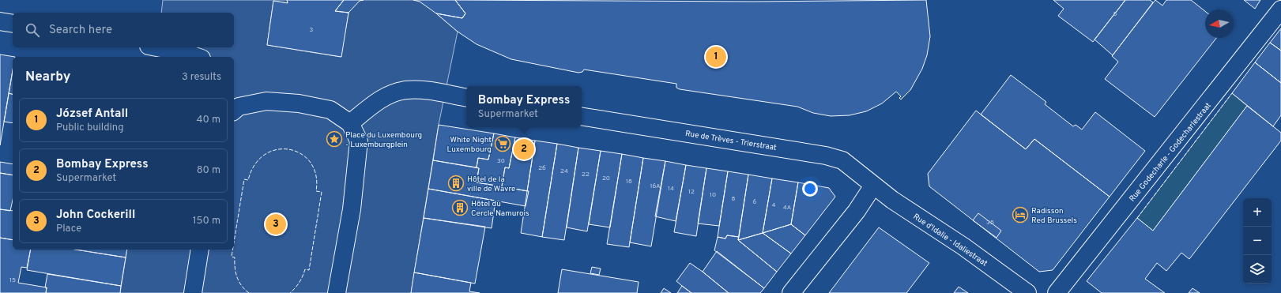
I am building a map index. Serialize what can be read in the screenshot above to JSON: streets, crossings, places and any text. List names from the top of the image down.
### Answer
{
  "streets": {
    "street": ["Rue de Trèves - Trierstraat", "Rue Godecharle - Godecharlestraat", "Rue d'Idalie - Idaliestraat"]
  },
  "crossings": [
    ["Rue de Trèves - Trierstraat", "Rue d'Idalie - Idaliestraat"]
  ],
  "places": {
    "place": ["Place du Luxembourg - Luxemburgplein"],
    "supermarket": ["White Night Luxembourg"],
    "building": ["Hôtel de la ville de Wavre", "Hôtel du Cercle Namurois"],
    "hotel": ["Radisson Red Brussels"]
  },
  "house_numbers": [
    "8",
    "3",
    "30",
    "26",
    "24",
    "22",
    "20",
    "18",
    "16A",
    "14",
    "12",
    "10",
    "8",
    "6",
    "4",
    "4A",
    "35",
    "15"
  ],
  "north": "left",
  "page": {
    "search": "Search here",
    "pins": ["1", "2", "3"],
    "heading": ["Nearby", "3 results"],
    "popup": ["Bombay Express", "Supermarket"],
    "list": [
      {
        "mark": "1",
        "name": "József Antall",
        "note": "Public building",
        "value": "40 m"
      },
      {
        "mark": "2",
        "name": "Bombay Express",
        "note": "Supermarket",
        "value": "80 m"
      },
      {
        "mark": "3",
        "name": "John Cockerill",
        "note": "Place",
        "value": "150 m"
      }
    ],
    "map_buttons": ["+", "−"]
  }
}
